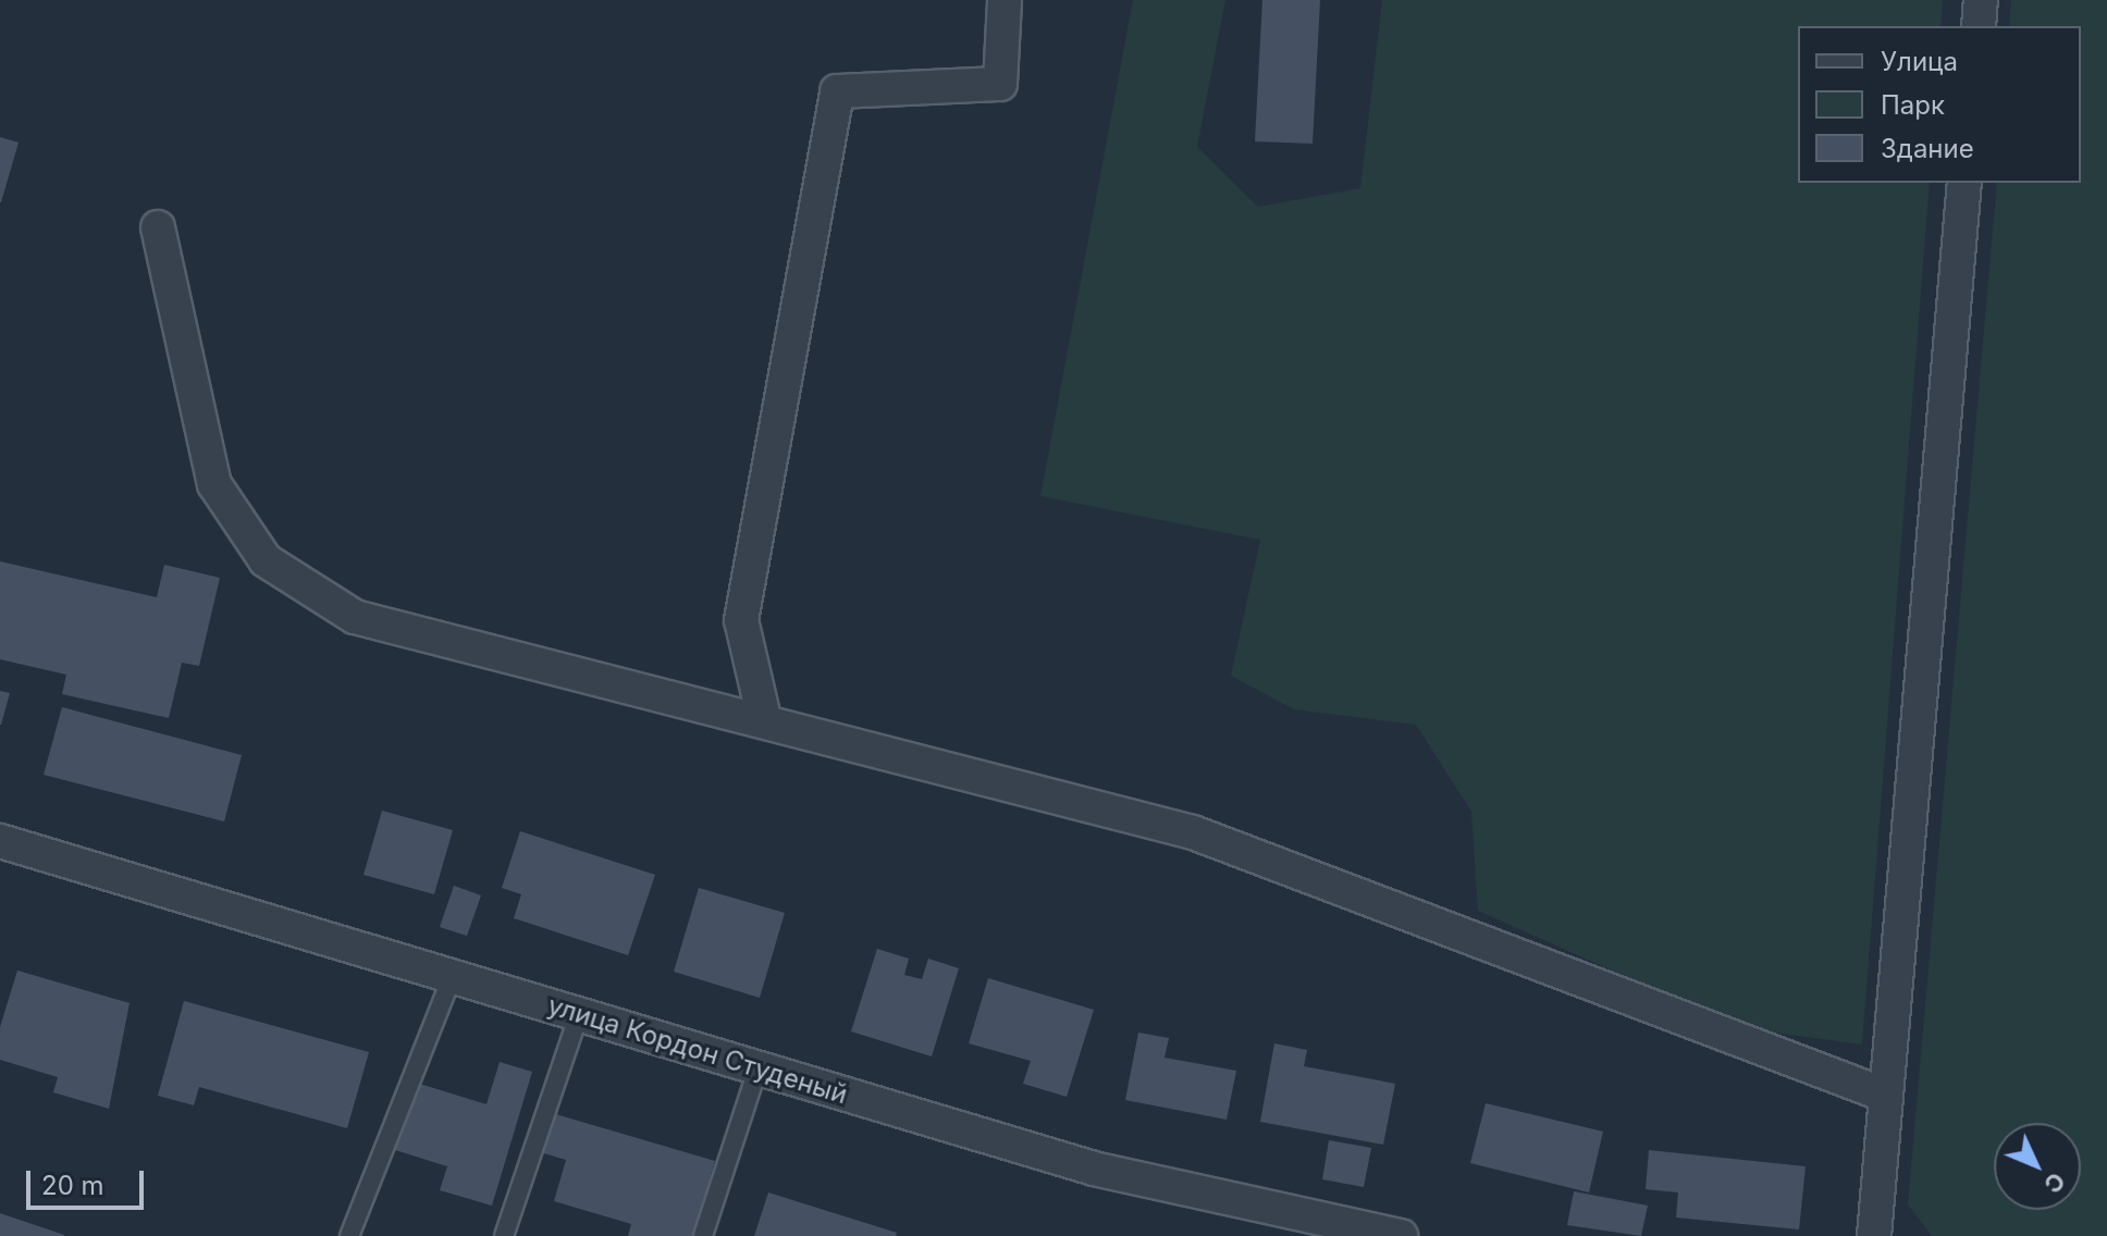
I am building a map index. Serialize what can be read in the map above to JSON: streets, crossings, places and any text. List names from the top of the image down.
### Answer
{
  "streets": {
    "street": ["улица Кордон Студеный"]
  },
  "legend": ["Улица", "Парк", "Здание"],
  "scale_bar": "20 m",
  "north": "bottom right"
}
